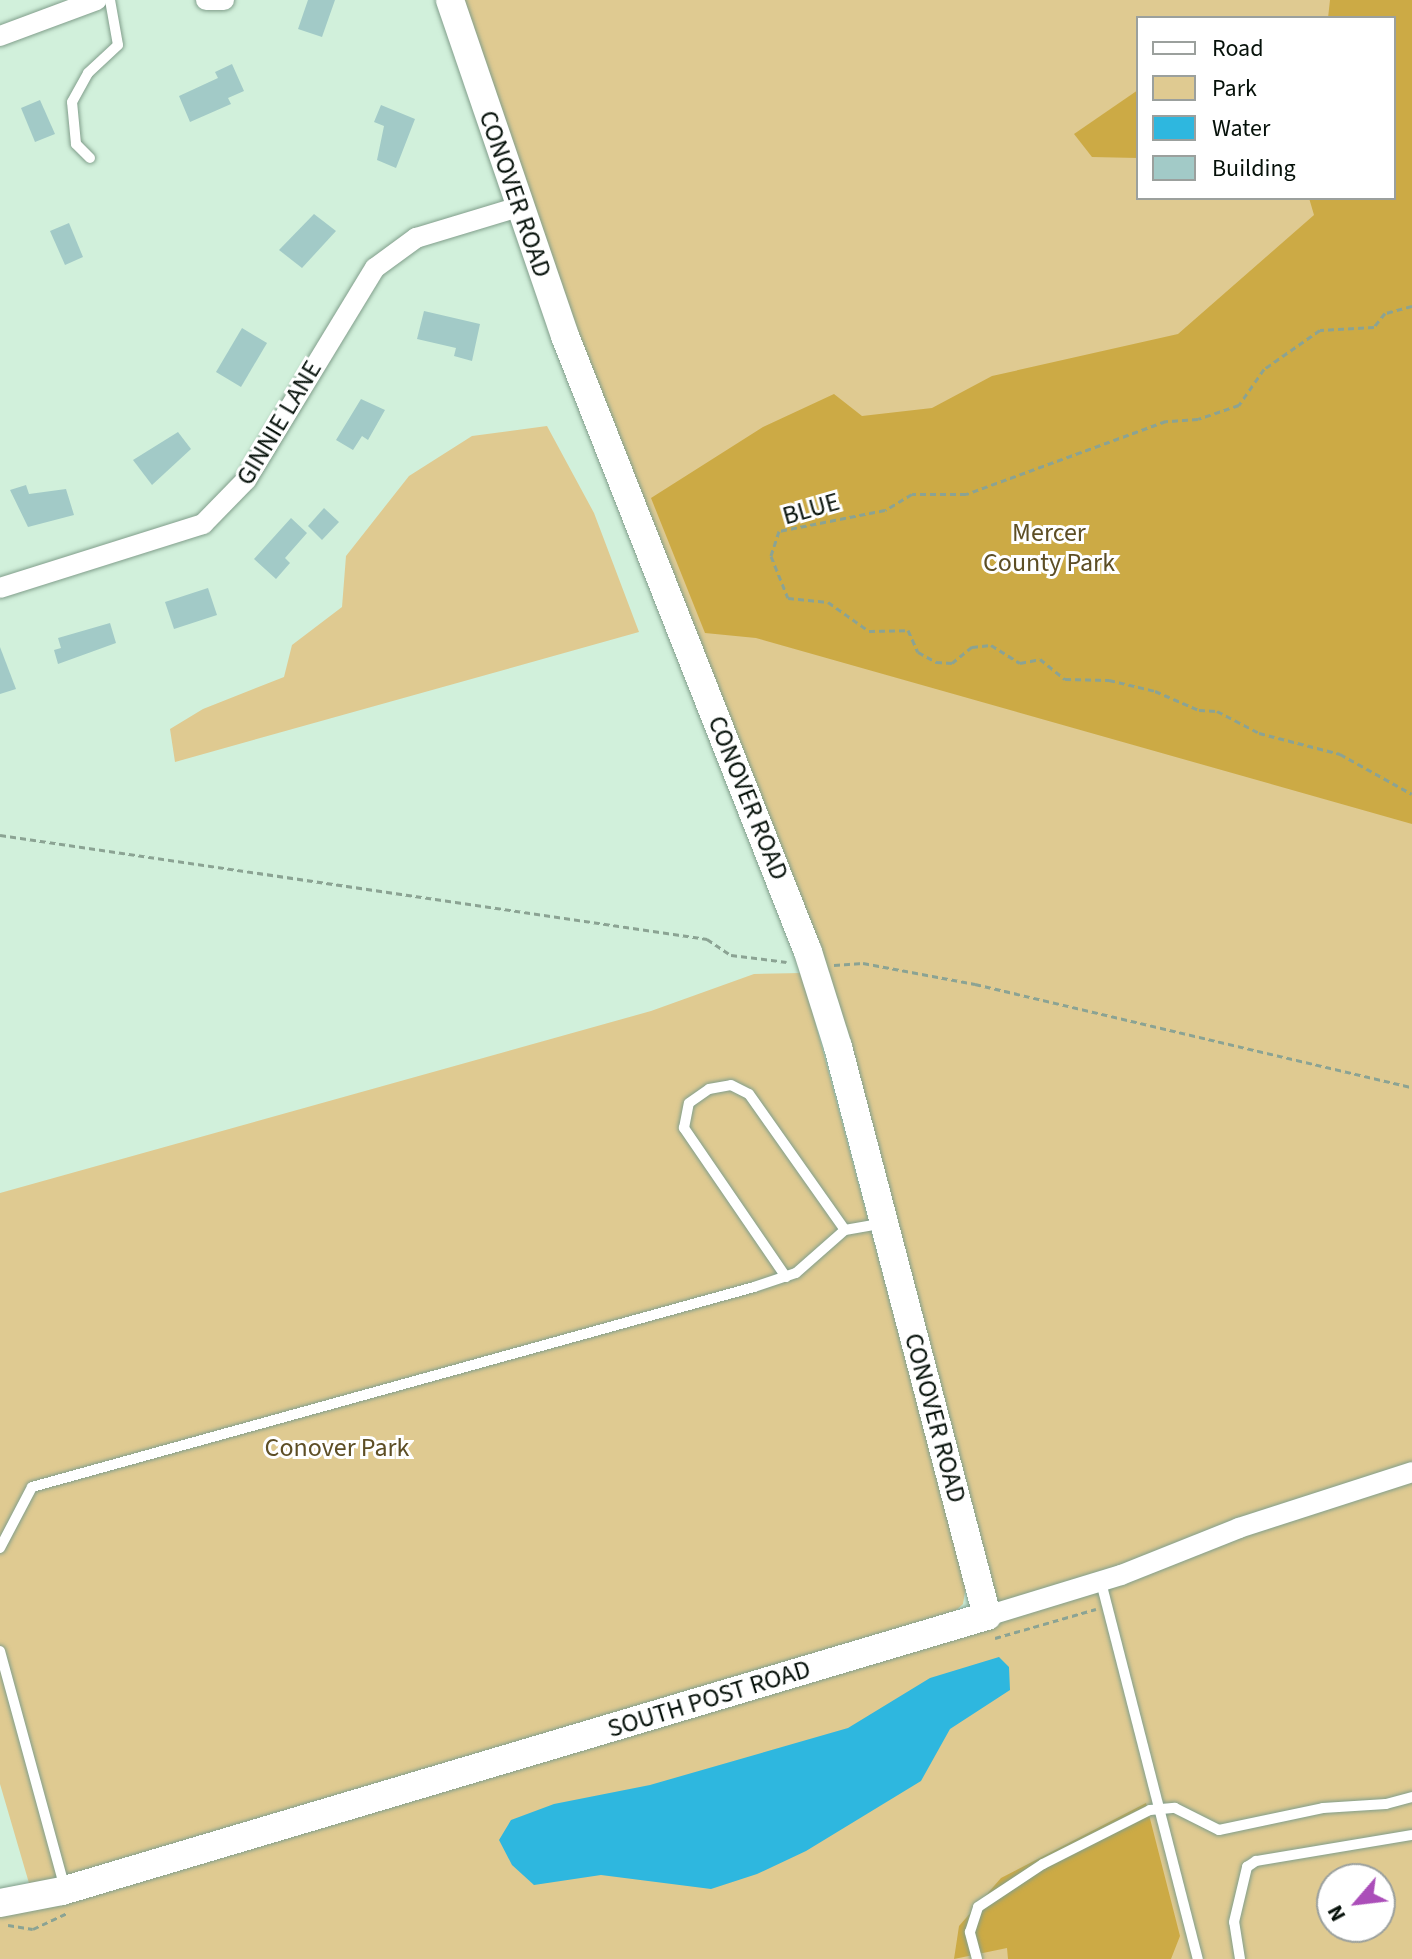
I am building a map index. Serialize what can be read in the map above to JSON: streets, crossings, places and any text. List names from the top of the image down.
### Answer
{
  "streets": {
    "street": ["CONOVER ROAD", "GINNIE LANE", "SOUTH POST ROAD"],
    "path": ["BLUE"]
  },
  "crossings": [
    ["CONOVER ROAD", "GINNIE LANE"],
    ["CONOVER ROAD", "SOUTH POST ROAD"]
  ],
  "parks": ["Mercer County Park", "Conover Park"],
  "legend": [
    "Road",
    "Park",
    "Water",
    "Building"
  ],
  "north": "bottom left"
}
